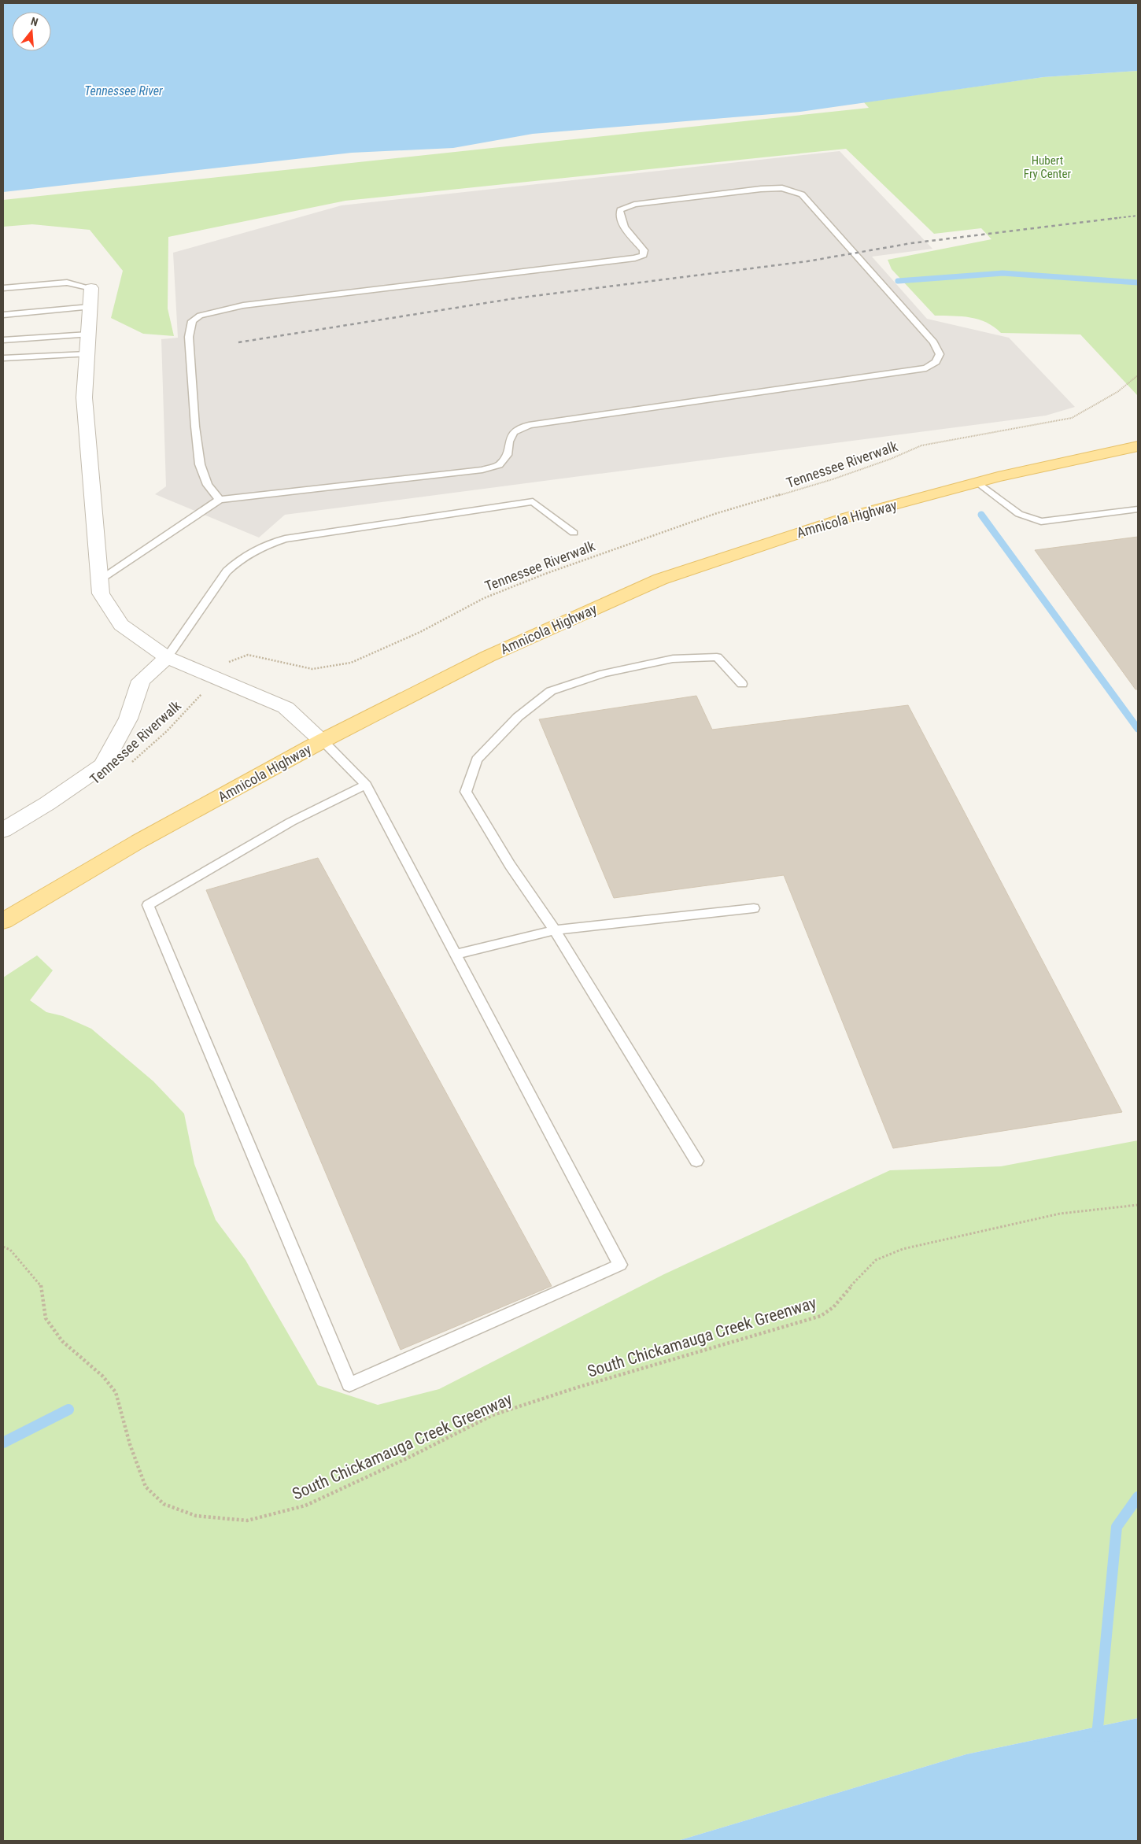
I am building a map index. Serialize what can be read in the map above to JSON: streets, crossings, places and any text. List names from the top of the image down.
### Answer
{
  "streets": {
    "main road": ["Amnicola Highway"],
    "path": ["Tennessee Riverwalk", "South Chickamauga Creek Greenway"]
  },
  "water": ["Tennessee River"],
  "parks": ["Hubert Fry Center"],
  "north": "top"
}
